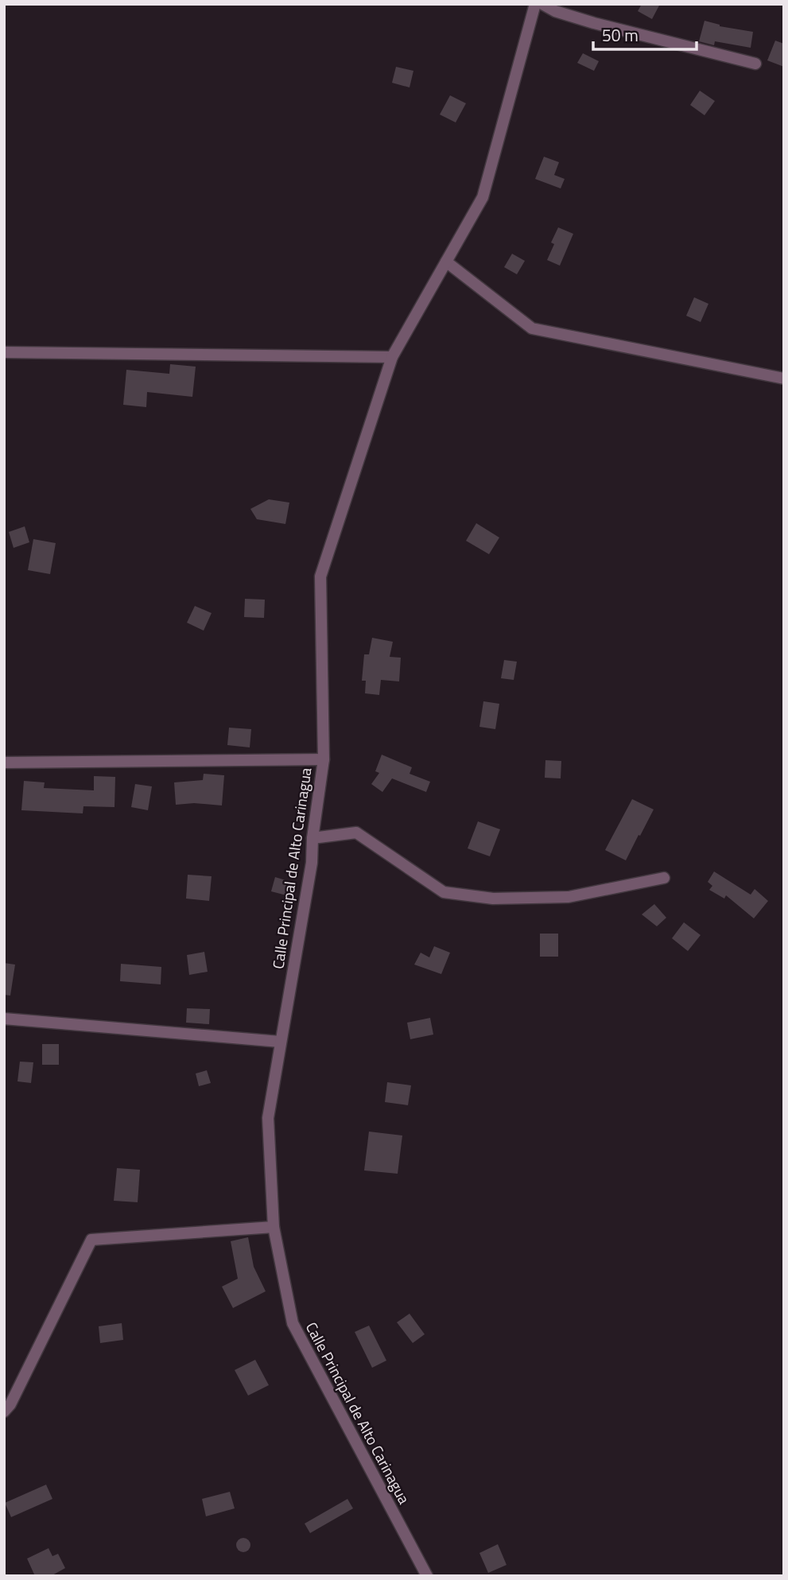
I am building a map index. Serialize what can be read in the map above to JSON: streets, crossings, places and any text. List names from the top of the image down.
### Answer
{
  "streets": {
    "street": ["Calle Principal de Alto Carinagua"]
  },
  "scale_bar": "50 m"
}
